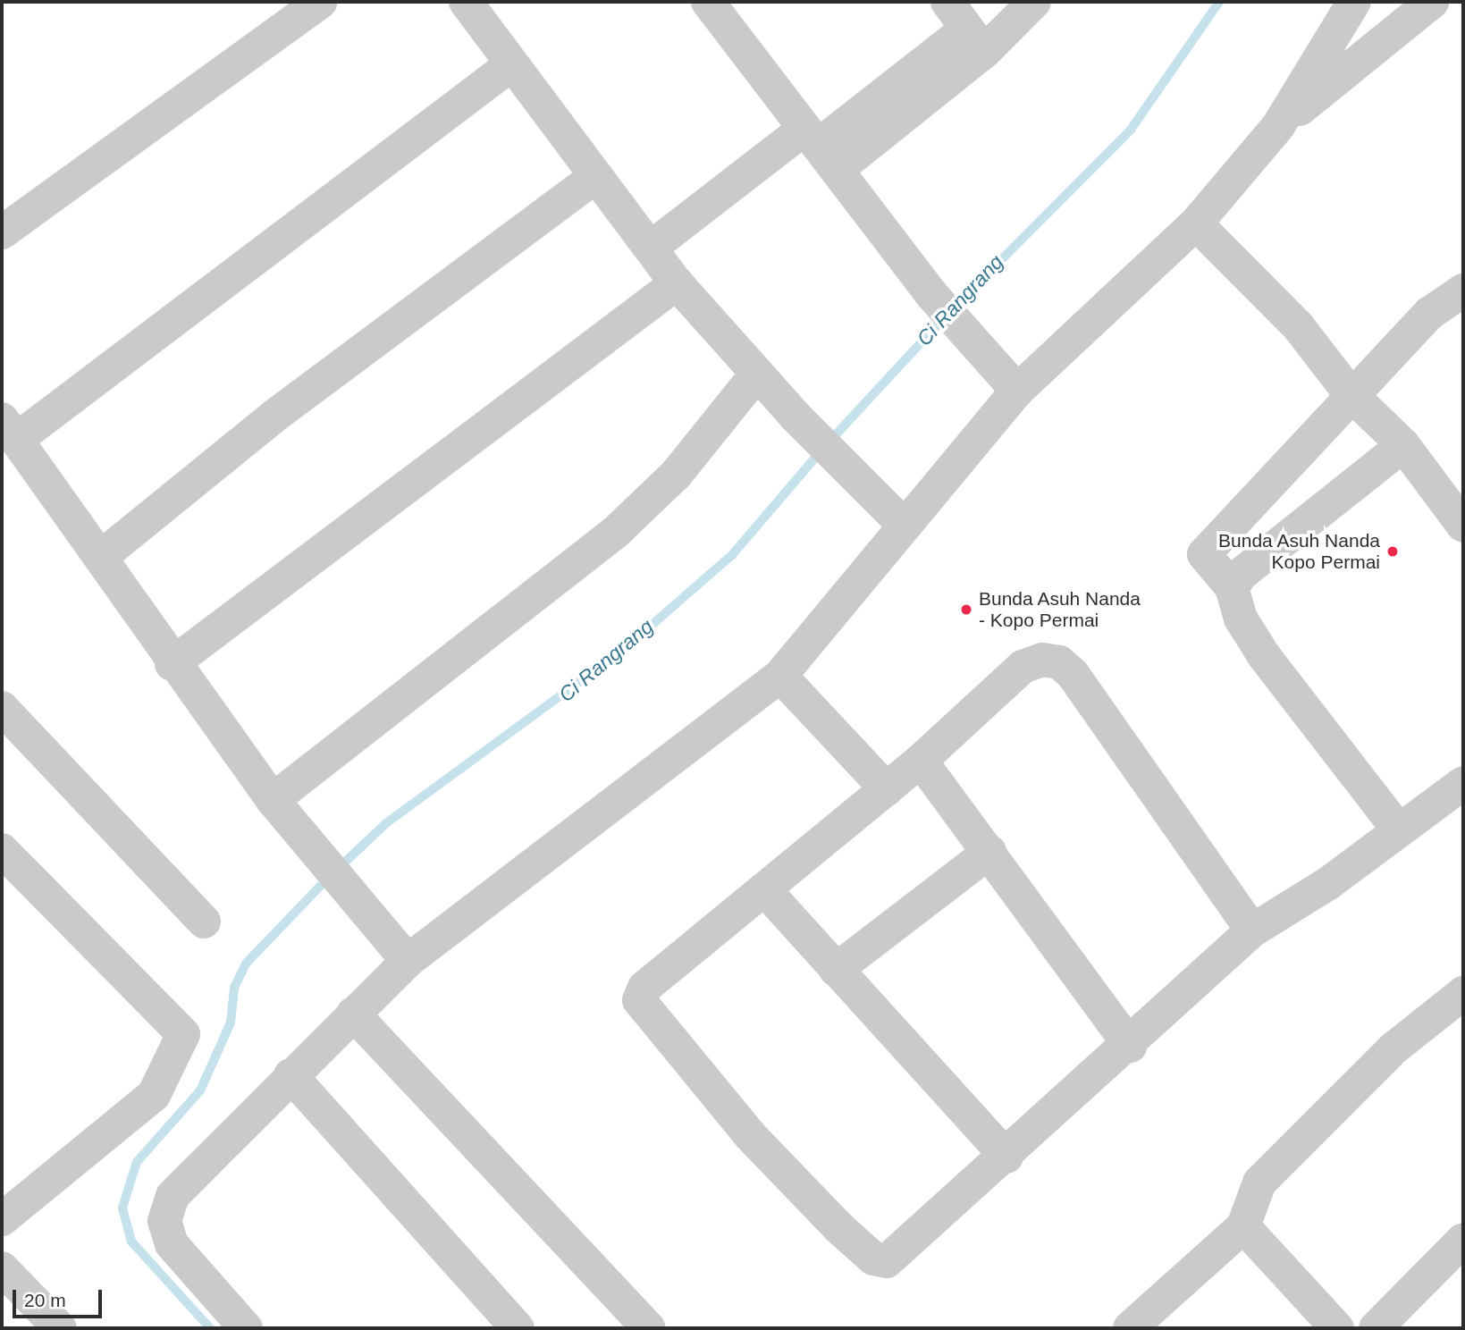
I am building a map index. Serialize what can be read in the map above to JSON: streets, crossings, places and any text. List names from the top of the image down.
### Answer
{
  "water": ["Ci Rangrang"],
  "places": ["Bunda Asuh Nanda Kopo Permai", "Bunda Asuh Nanda - Kopo Permai"],
  "scale_bar": "20 m"
}
